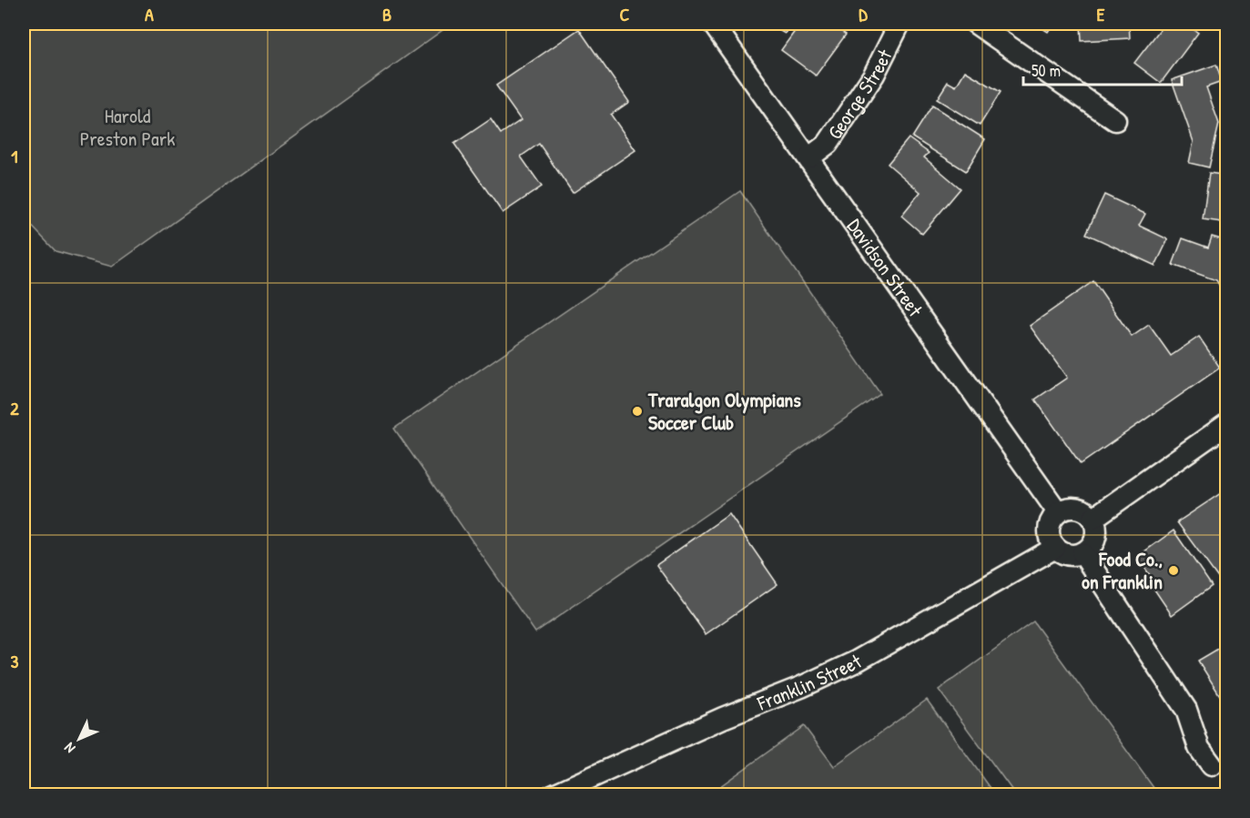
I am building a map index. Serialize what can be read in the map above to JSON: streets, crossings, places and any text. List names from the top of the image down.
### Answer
{
  "streets": {
    "street": ["George Street", "Davidson Street", "Franklin Street"]
  },
  "crossings": [
    ["George Street", "Davidson Street"],
    ["Davidson Street", "Franklin Street"]
  ],
  "parks": ["Harold Preston Park"],
  "places": ["Traralgon Olympians Soccer Club", "Food Co., on Franklin"],
  "scale_bar": "50 m",
  "north": "bottom left",
  "grid": {
    "columns": [
      "A",
      "B",
      "C",
      "D",
      "E"
    ],
    "rows": ["1", "2", "3"]
  }
}
